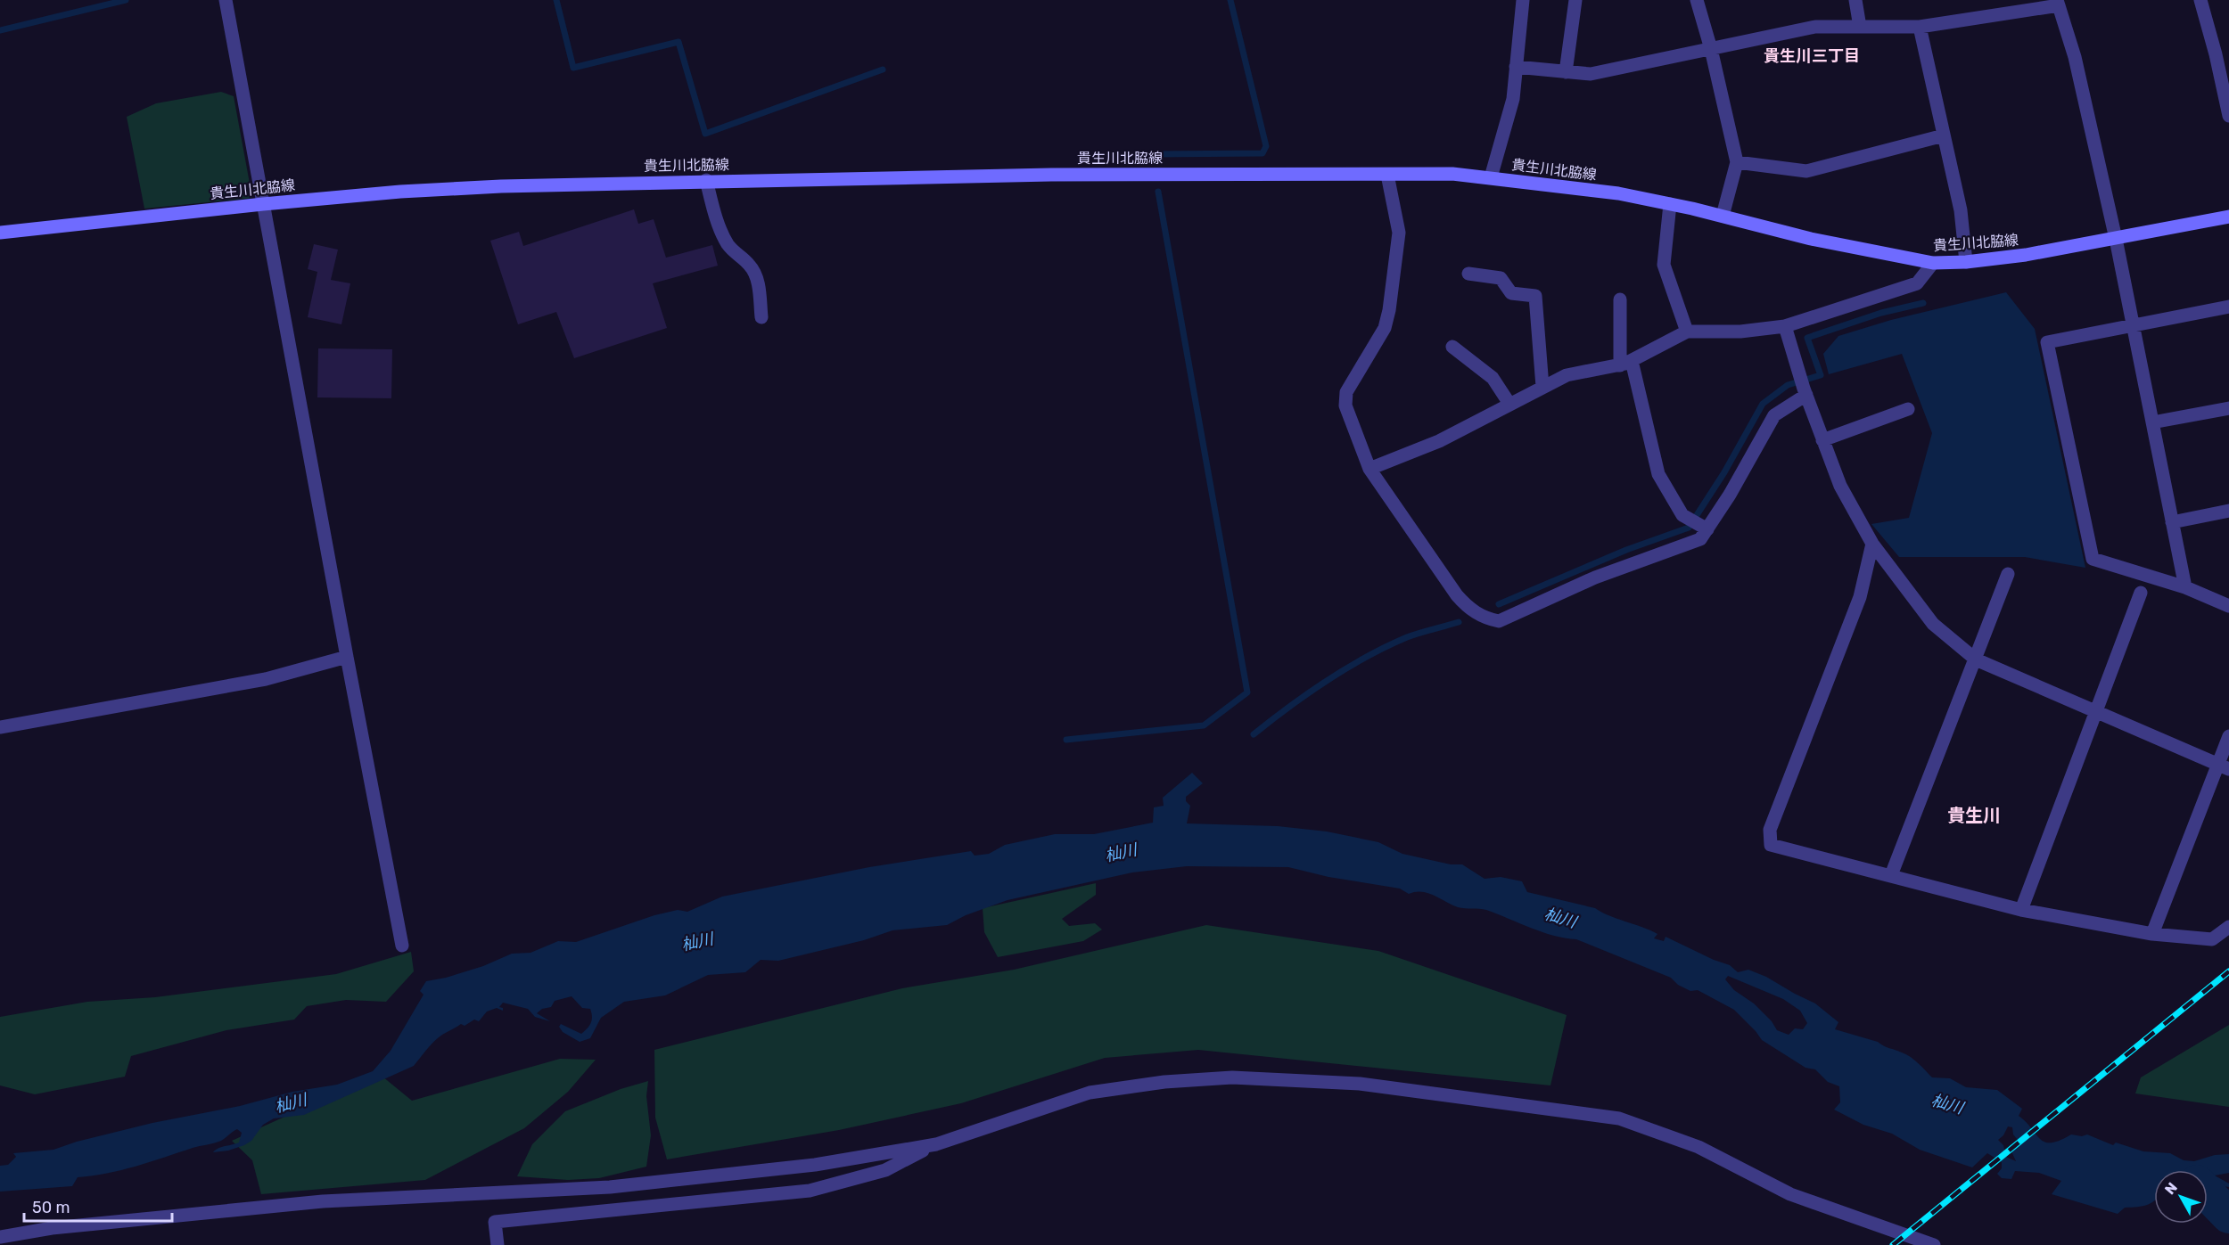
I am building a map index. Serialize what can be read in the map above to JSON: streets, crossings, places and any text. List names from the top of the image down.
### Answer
{
  "streets": {
    "main road": ["貴生川北脇線"]
  },
  "districts": ["貴生川三丁目", "貴生川"],
  "water": ["杣川"],
  "scale_bar": "50 m",
  "north": "top left"
}
